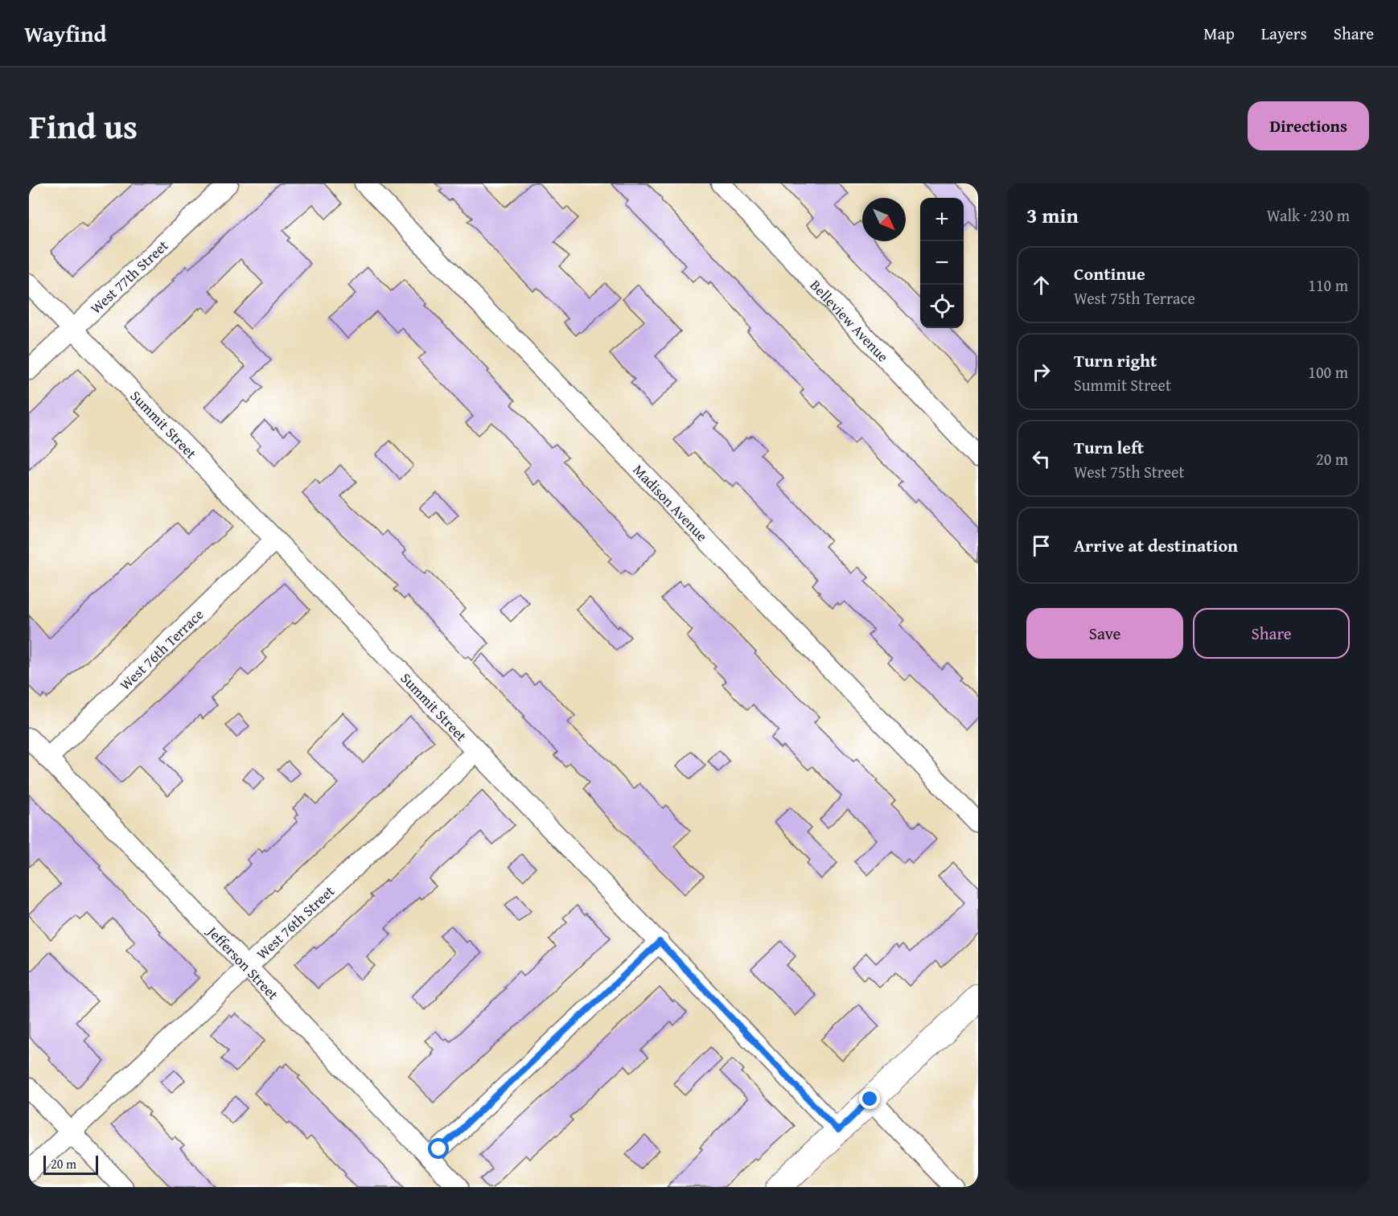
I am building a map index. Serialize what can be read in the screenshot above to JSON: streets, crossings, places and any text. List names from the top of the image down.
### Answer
{
  "streets": {
    "street": [
      "West 77th Street",
      "Belleview Avenue",
      "Summit Street",
      "Madison Avenue",
      "West 76th Terrace",
      "West 76th Street",
      "Jefferson Street"
    ]
  },
  "crossings": [
    ["West 77th Street", "Summit Street"],
    ["Summit Street", "West 76th Terrace"],
    ["Summit Street", "West 76th Street"],
    ["West 76th Terrace", "Jefferson Street"],
    ["West 76th Street", "Jefferson Street"]
  ],
  "scale_bar": "20 m",
  "north": "bottom right",
  "page": {
    "header": "Wayfind",
    "nav": ["Map", "Layers", "Share"],
    "title": "Find us",
    "buttons": [
      "Directions",
      ["Save", "Share"]
    ],
    "heading": ["3 min", "Walk · 230 m"],
    "map_buttons": ["+", "−"],
    "list": [
      ["Continue", "West 75th Terrace", "110 m"],
      ["Turn right", "Summit Street", "100 m"],
      ["Turn left", "West 75th Street", "20 m"],
      "Arrive at destination"
    ],
    "scale": "20 m"
  }
}
